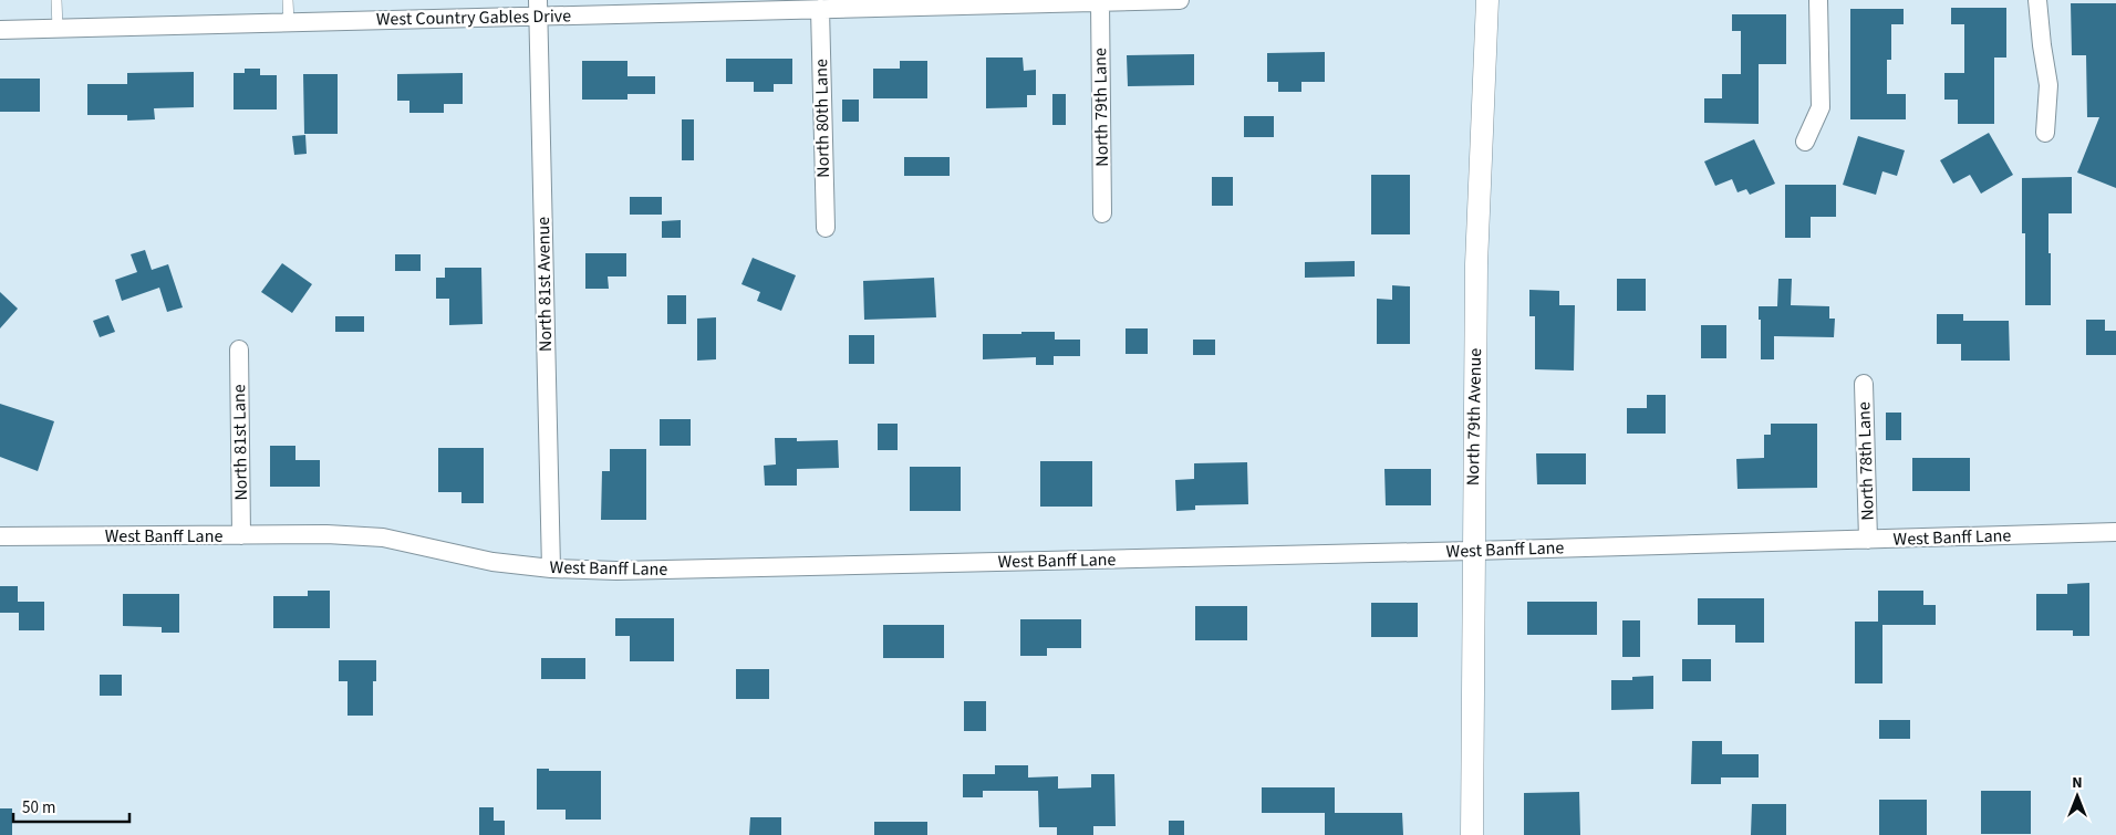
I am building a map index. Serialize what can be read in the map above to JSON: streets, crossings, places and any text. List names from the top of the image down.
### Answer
{
  "streets": {
    "street": [
      "West Country Gables Drive",
      "North 79th Lane",
      "North 80th Lane",
      "North 81st Avenue",
      "North 79th Avenue",
      "North 81st Lane",
      "North 78th Lane",
      "West Banff Lane"
    ]
  },
  "crossings": [
    ["West Country Gables Drive", "North 79th Lane"],
    ["West Country Gables Drive", "North 80th Lane"],
    ["West Country Gables Drive", "North 81st Avenue"],
    ["North 81st Avenue", "West Banff Lane"],
    ["North 79th Avenue", "West Banff Lane"],
    ["North 81st Lane", "West Banff Lane"],
    ["North 78th Lane", "West Banff Lane"]
  ],
  "scale_bar": "50 m",
  "north": "top"
}
